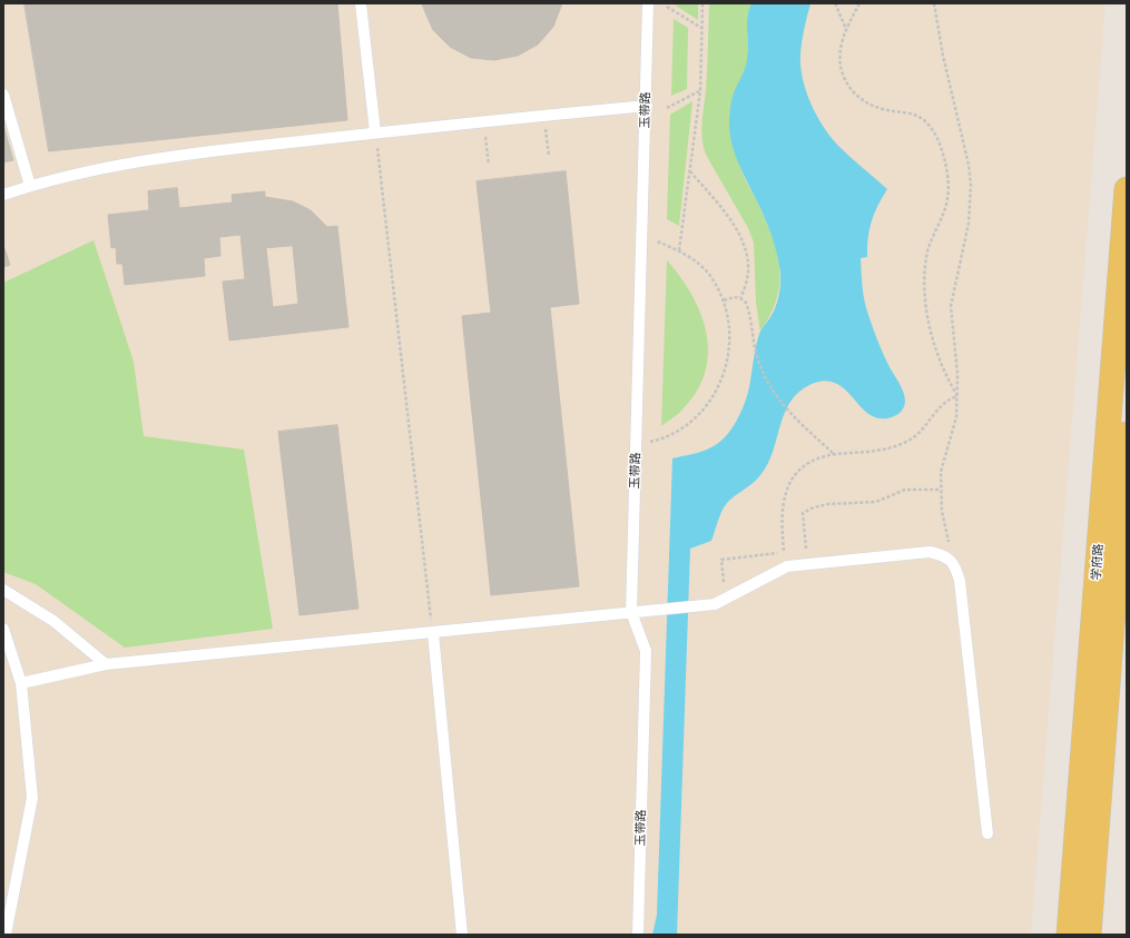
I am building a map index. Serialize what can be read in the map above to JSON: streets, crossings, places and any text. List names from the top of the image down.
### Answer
{
  "streets": {
    "main road": ["学府路"],
    "lane": ["玉带路"]
  }
}
